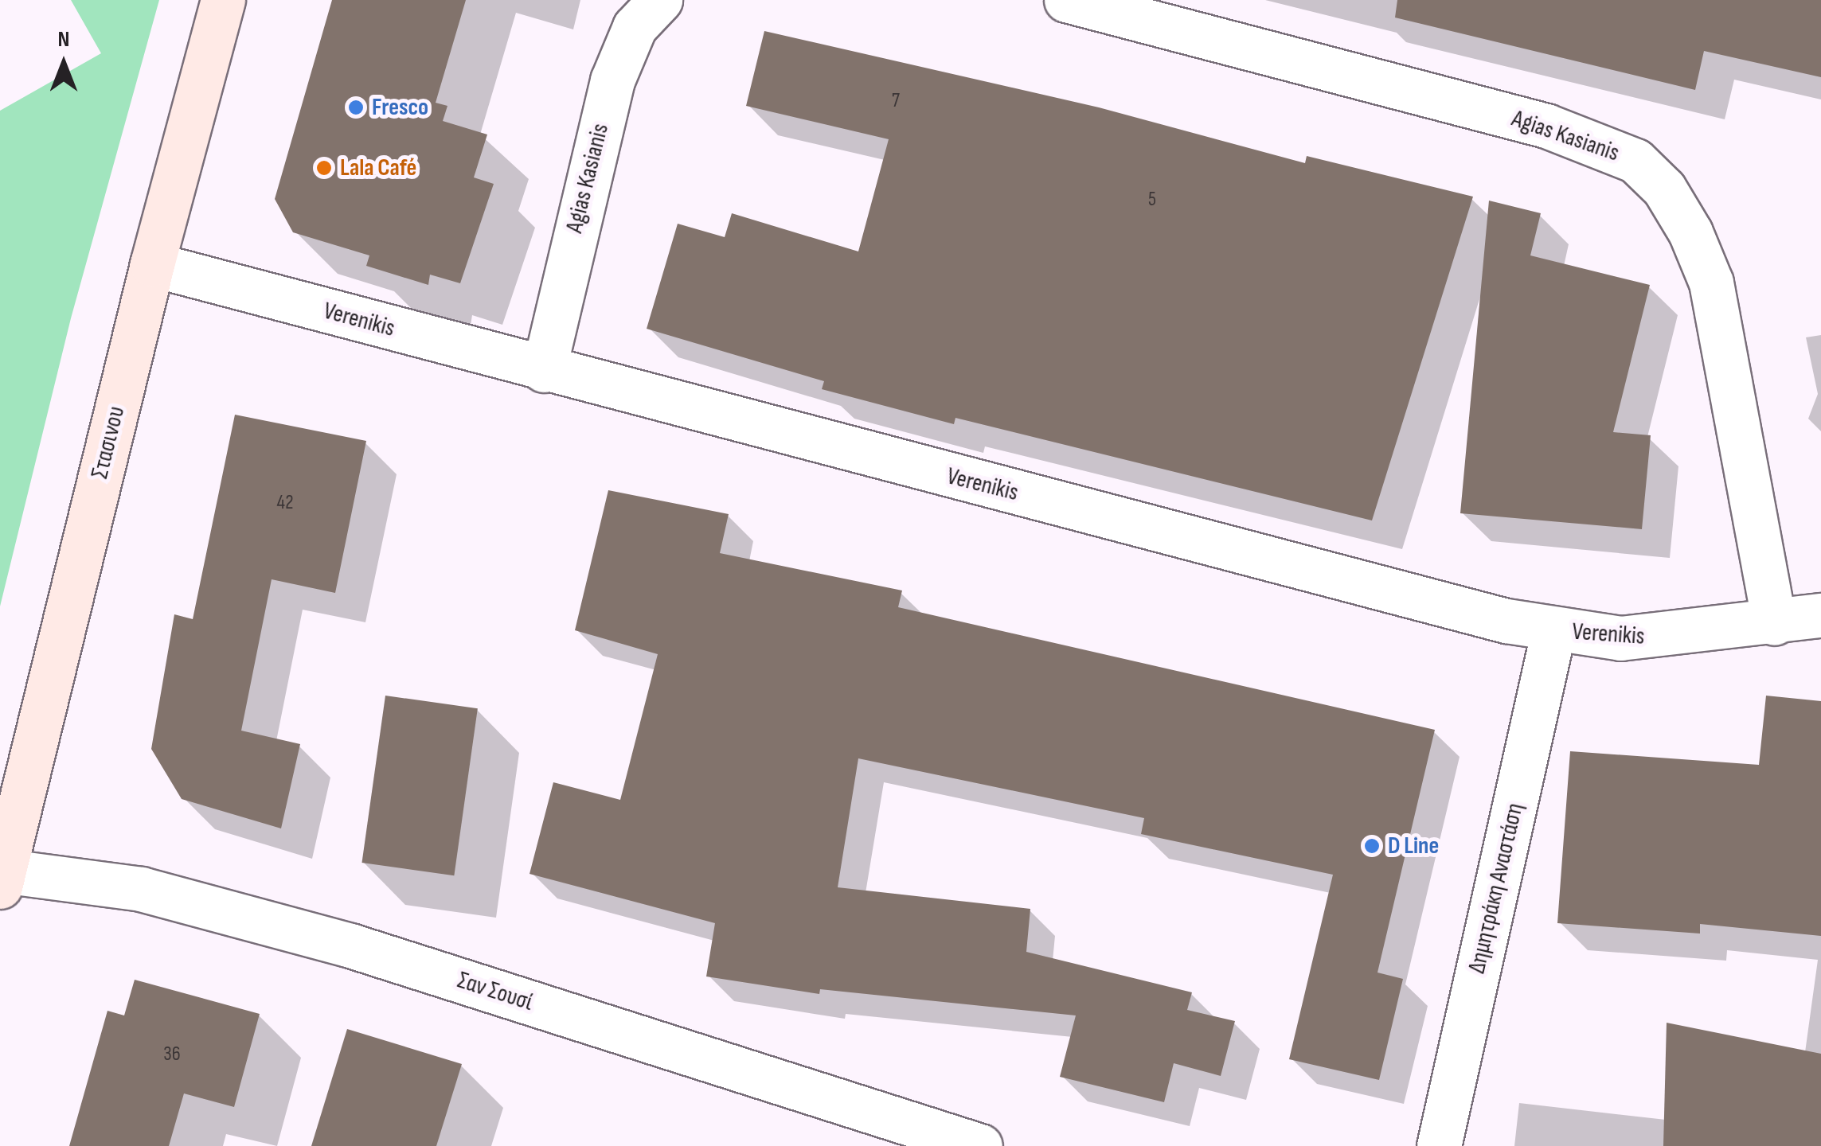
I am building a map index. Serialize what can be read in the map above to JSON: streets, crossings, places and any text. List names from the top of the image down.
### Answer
{
  "streets": {
    "street": [
      "Agias Kasianis",
      "Verenikis",
      "Στασινου",
      "Δημητράκη Αναστάση",
      "Σαν Σουσί"
    ]
  },
  "crossings": [
    ["Agias Kasianis", "Verenikis"],
    ["Verenikis", "Στασινου"],
    ["Verenikis", "Δημητράκη Αναστάση"],
    ["Στασινου", "Σαν Σουσί"]
  ],
  "places": ["Fresco", "Lala Café", "D Line"],
  "house_numbers": [
    "7",
    "5",
    "42",
    "36"
  ],
  "north": "top"
}
